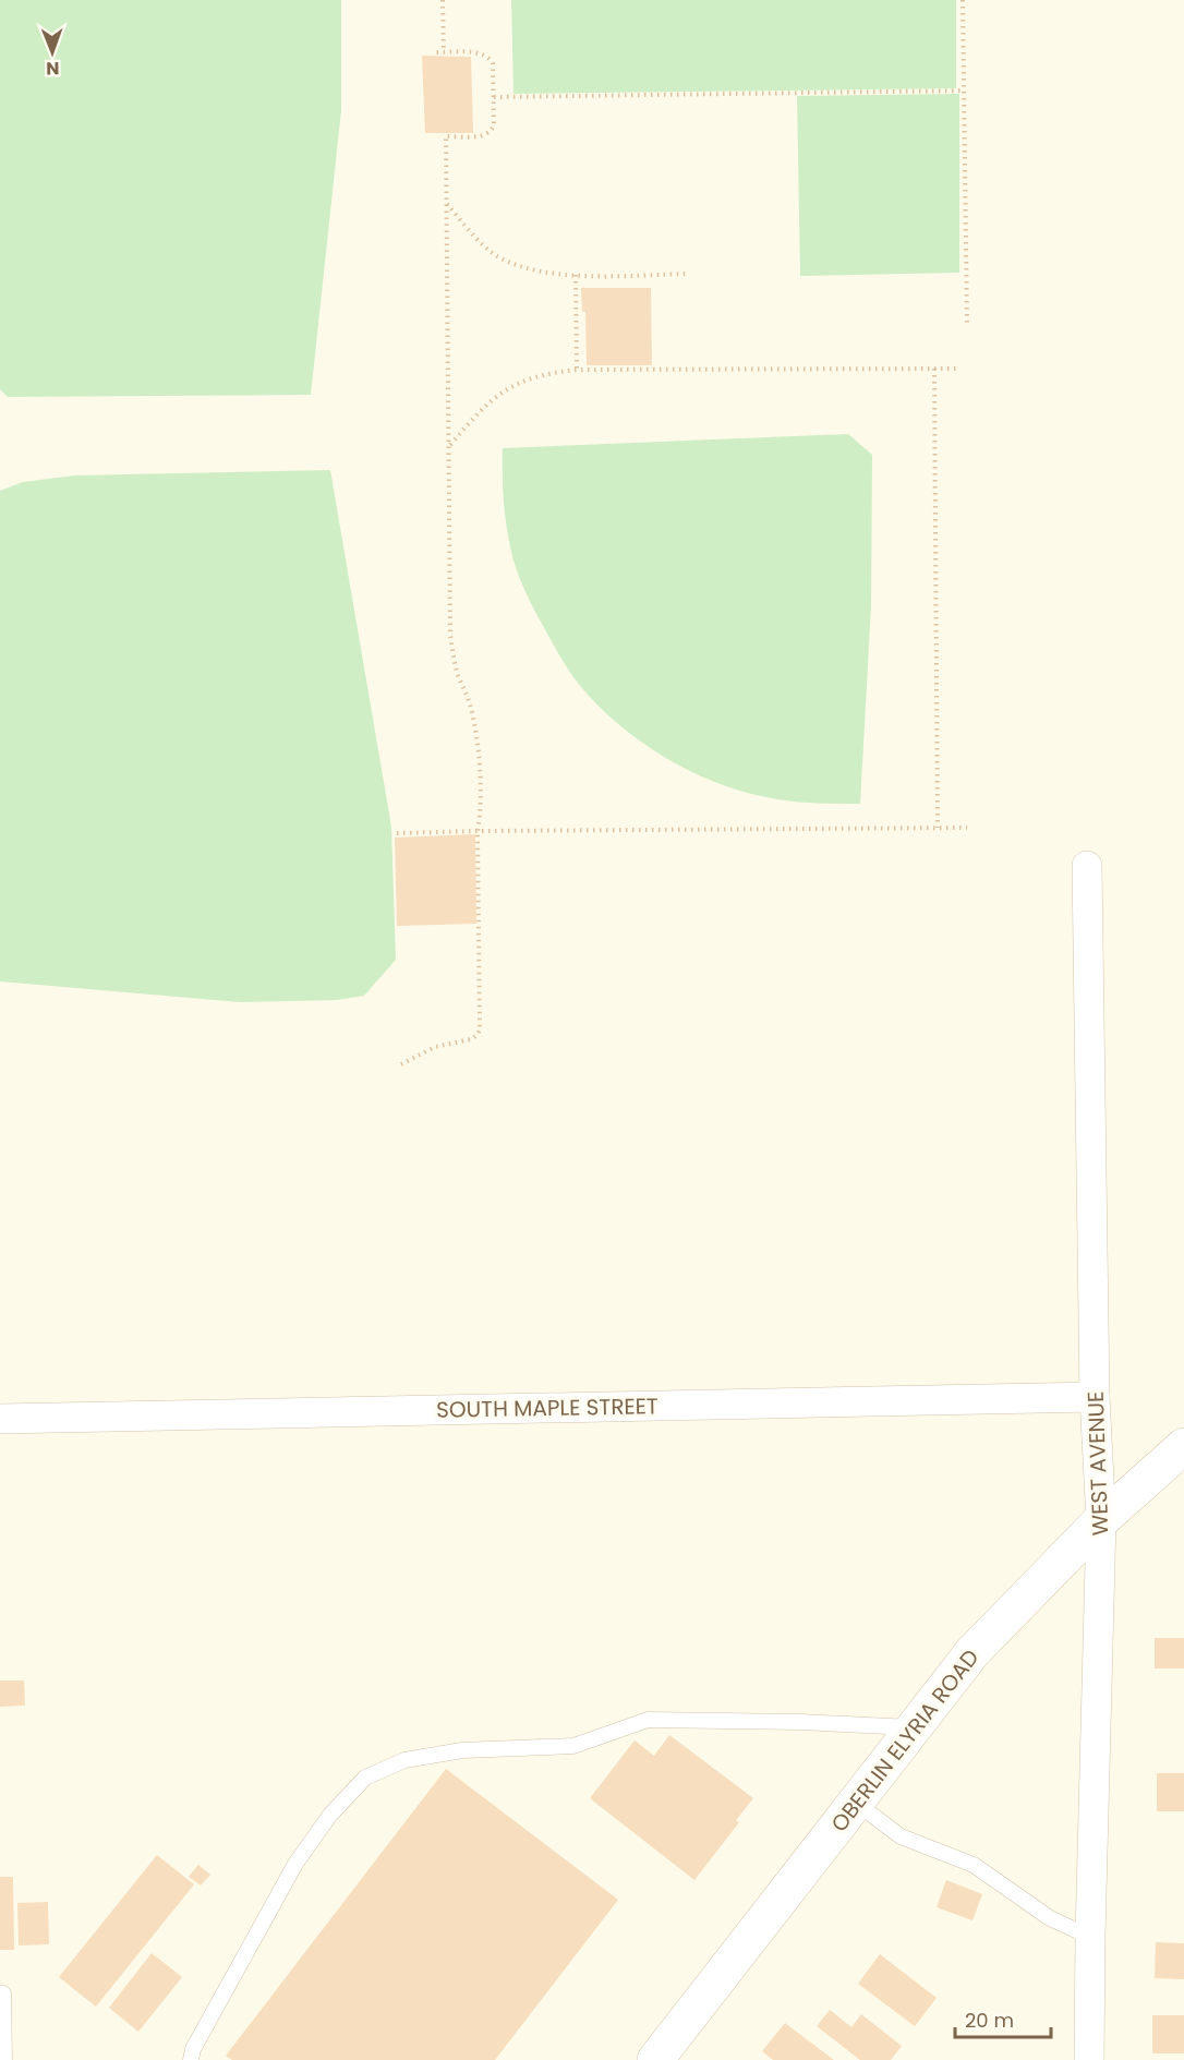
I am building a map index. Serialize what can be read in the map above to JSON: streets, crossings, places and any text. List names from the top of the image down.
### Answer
{
  "streets": {
    "main road": ["OBERLIN ELYRIA ROAD"],
    "street": ["SOUTH MAPLE STREET", "WEST AVENUE"]
  },
  "crossings": [
    ["SOUTH MAPLE STREET", "WEST AVENUE"],
    ["WEST AVENUE", "OBERLIN ELYRIA ROAD"]
  ],
  "scale_bar": "20 m",
  "north": "bottom"
}
